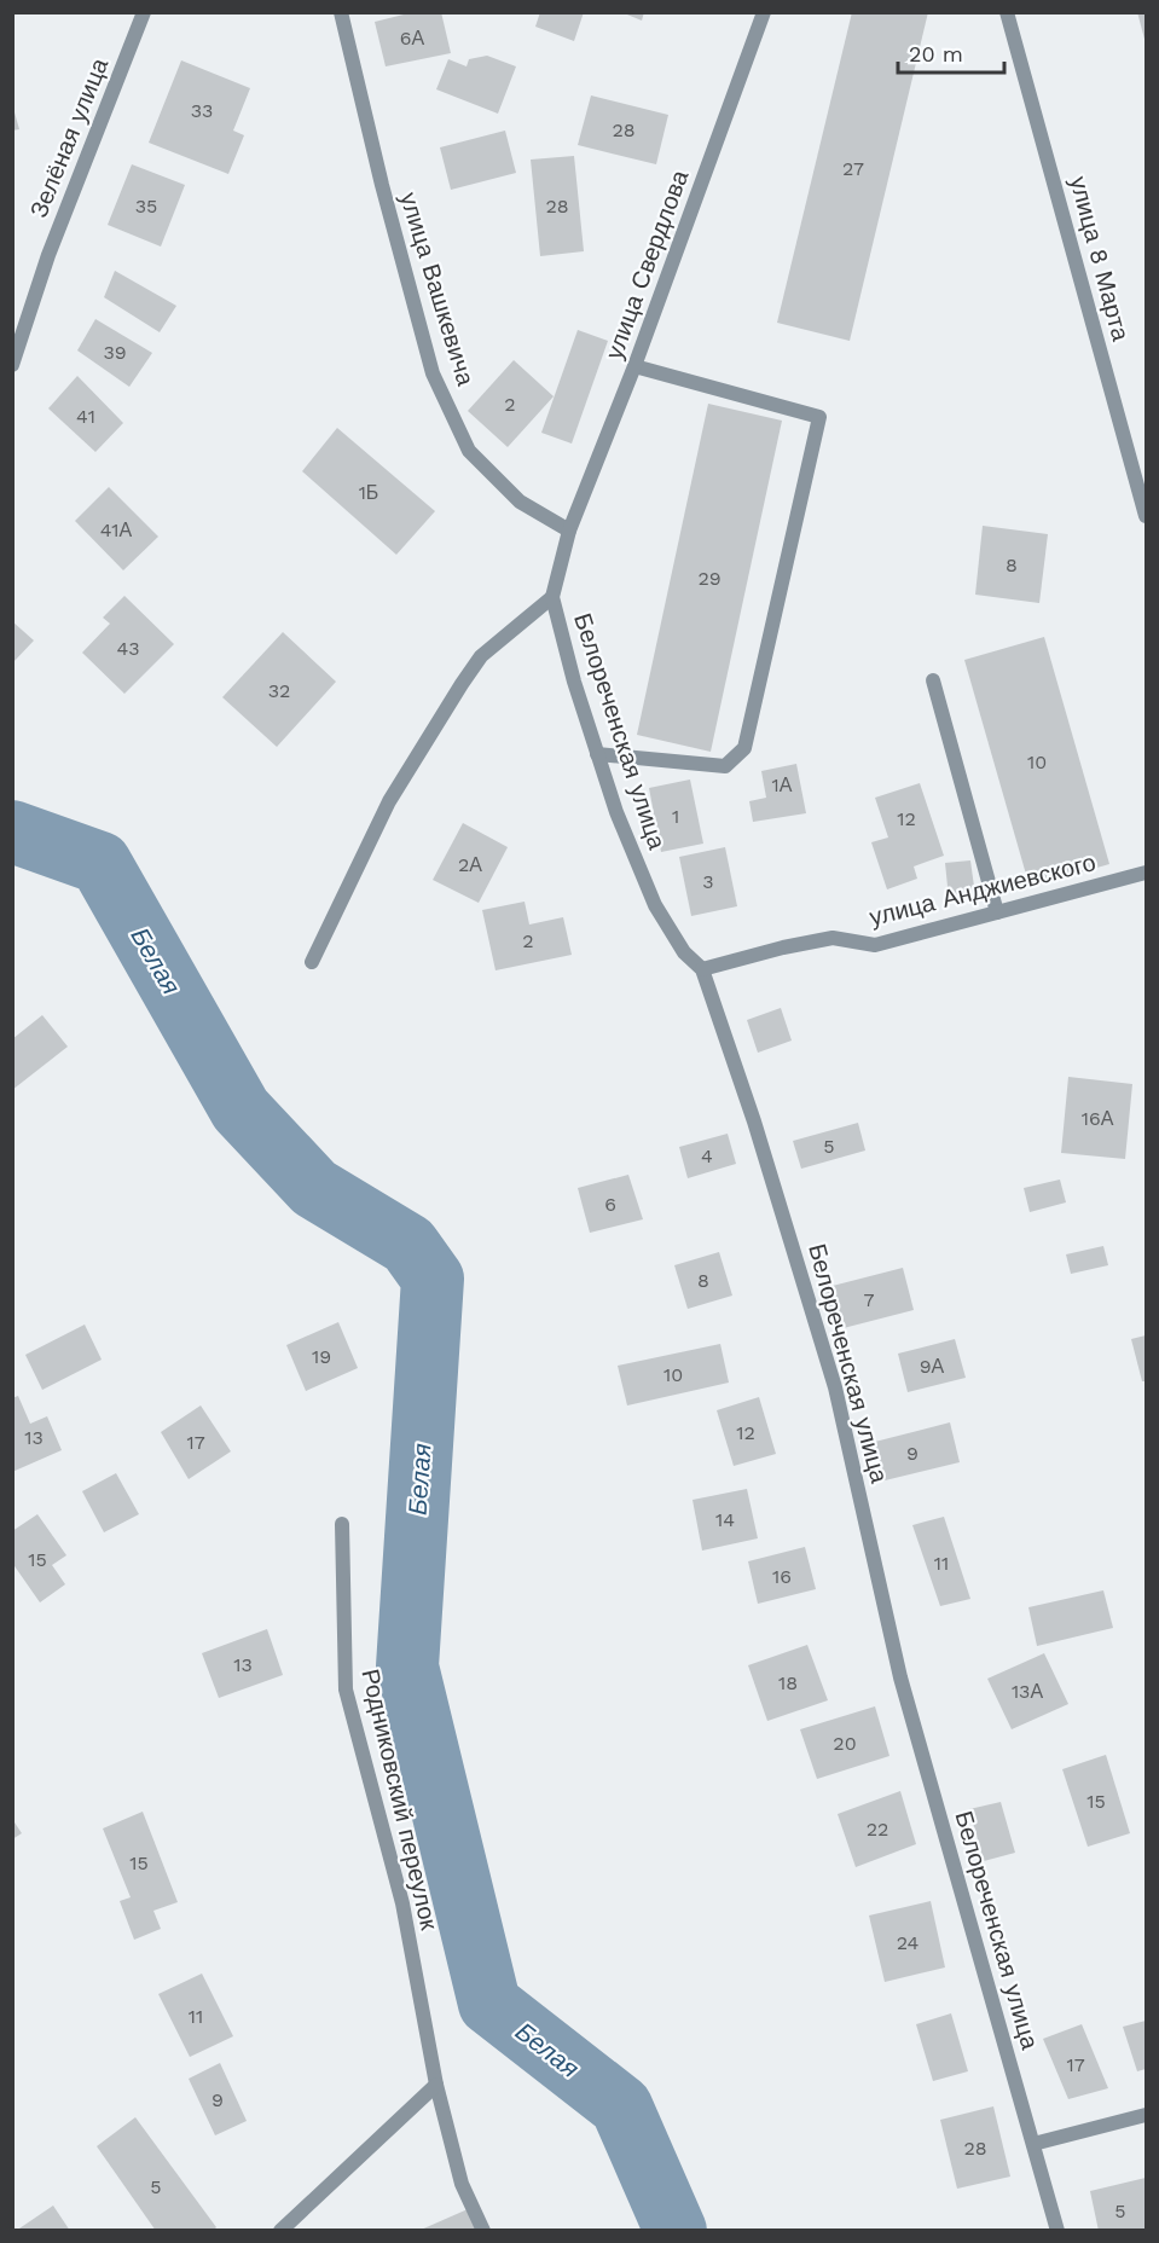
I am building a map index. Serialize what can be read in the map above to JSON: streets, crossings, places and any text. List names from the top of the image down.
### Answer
{
  "streets": {
    "street": [
      "Зелёная улица",
      "улица 8 Марта",
      "улица Свердлова",
      "улица Вашкевича",
      "Белореченская улица",
      "улица Анджиевского",
      "Родниковский переулок"
    ]
  },
  "crossings": [
    ["улица Свердлова", "улица Вашкевича"],
    ["улица Свердлова", "Белореченская улица"],
    ["улица Вашкевича", "Белореченская улица"],
    ["Белореченская улица", "улица Анджиевского"]
  ],
  "water": ["Белая"],
  "house_numbers": [
    "6А",
    "33",
    "28",
    "27",
    "35",
    "28",
    "39",
    "2",
    "41",
    "1Б",
    "41А",
    "8",
    "29",
    "43",
    "32",
    "10",
    "1А",
    "1",
    "12",
    "2А",
    "3",
    "2",
    "16А",
    "5",
    "4",
    "6",
    "8",
    "7",
    "19",
    "9А",
    "10",
    "12",
    "13",
    "17",
    "9",
    "14",
    "15",
    "11",
    "16",
    "13",
    "18",
    "13А",
    "20",
    "15",
    "22",
    "15",
    "24",
    "11",
    "17",
    "9",
    "28",
    "5",
    "5"
  ],
  "scale_bar": "20 m"
}
